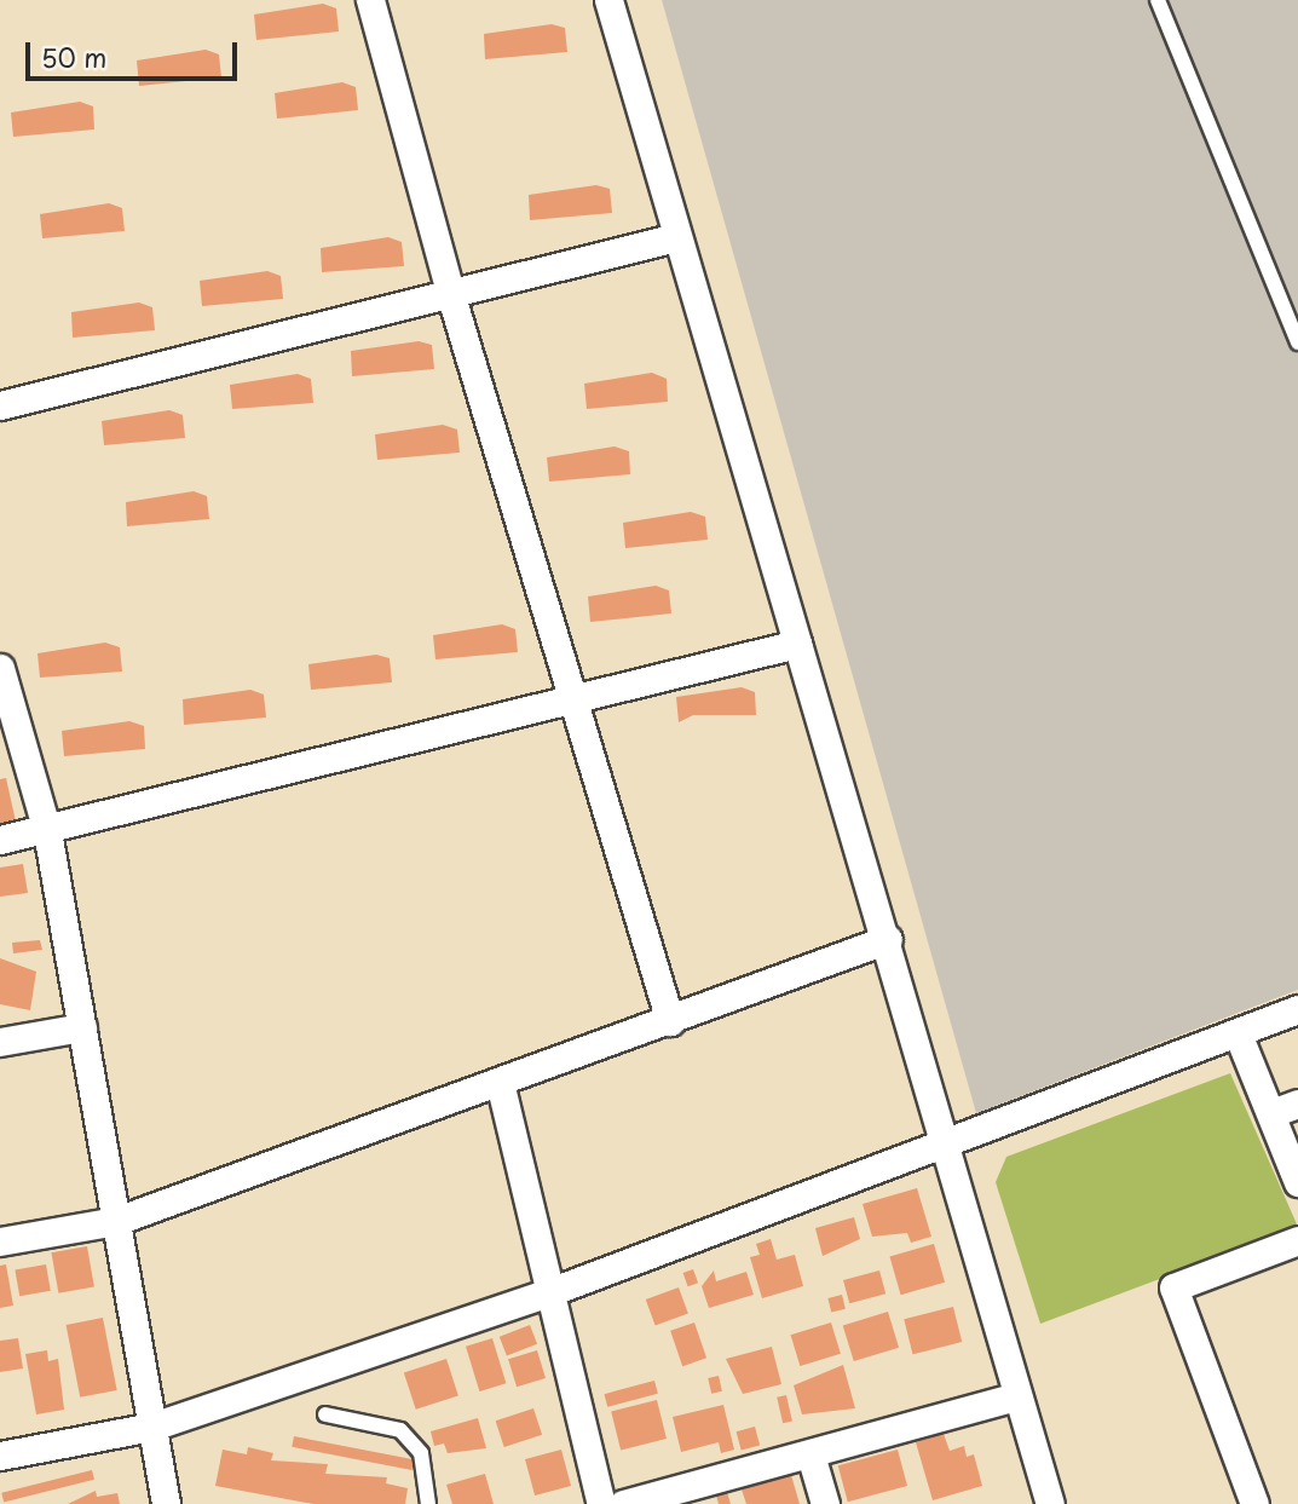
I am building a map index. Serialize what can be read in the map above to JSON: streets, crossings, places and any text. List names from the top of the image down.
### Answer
{
  "scale_bar": "50 m"
}
